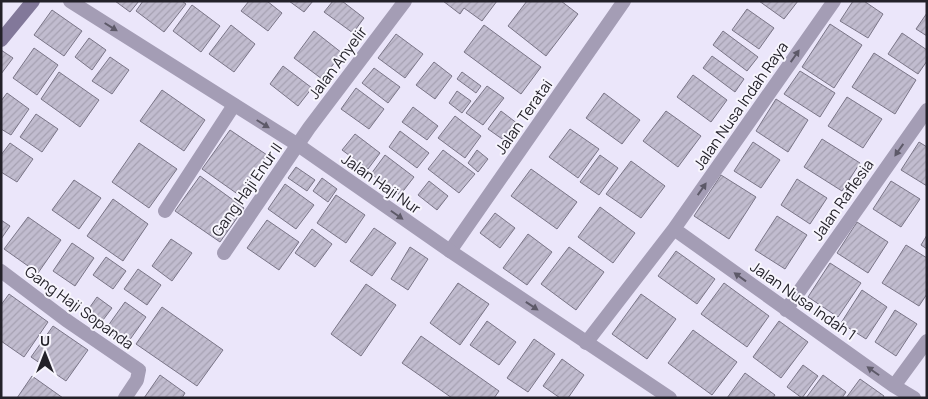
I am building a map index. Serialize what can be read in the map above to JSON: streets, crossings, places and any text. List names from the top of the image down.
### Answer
{
  "streets": {
    "street": [
      "Jalan Anyelir",
      "Jalan Nusa Indah Raya",
      "Jalan Teratai",
      "Jalan Haji Nur",
      "Gang Haji Enur II",
      "Jalan Raflesia",
      "Jalan Nusa Indah 1",
      "Gang Haji Sopanda"
    ]
  },
  "crossings": [
    ["Jalan Anyelir", "Jalan Haji Nur"],
    ["Jalan Anyelir", "Gang Haji Enur II"],
    ["Jalan Nusa Indah Raya", "Jalan Nusa Indah 1"],
    ["Jalan Teratai", "Jalan Haji Nur"],
    ["Jalan Haji Nur", "Gang Haji Enur II"],
    ["Jalan Raflesia", "Jalan Nusa Indah 1"]
  ],
  "one_way": [
    "Jalan Nusa Indah Raya",
    "Jalan Haji Nur",
    "Jalan Raflesia",
    "Jalan Nusa Indah 1"
  ],
  "north": "top"
}
